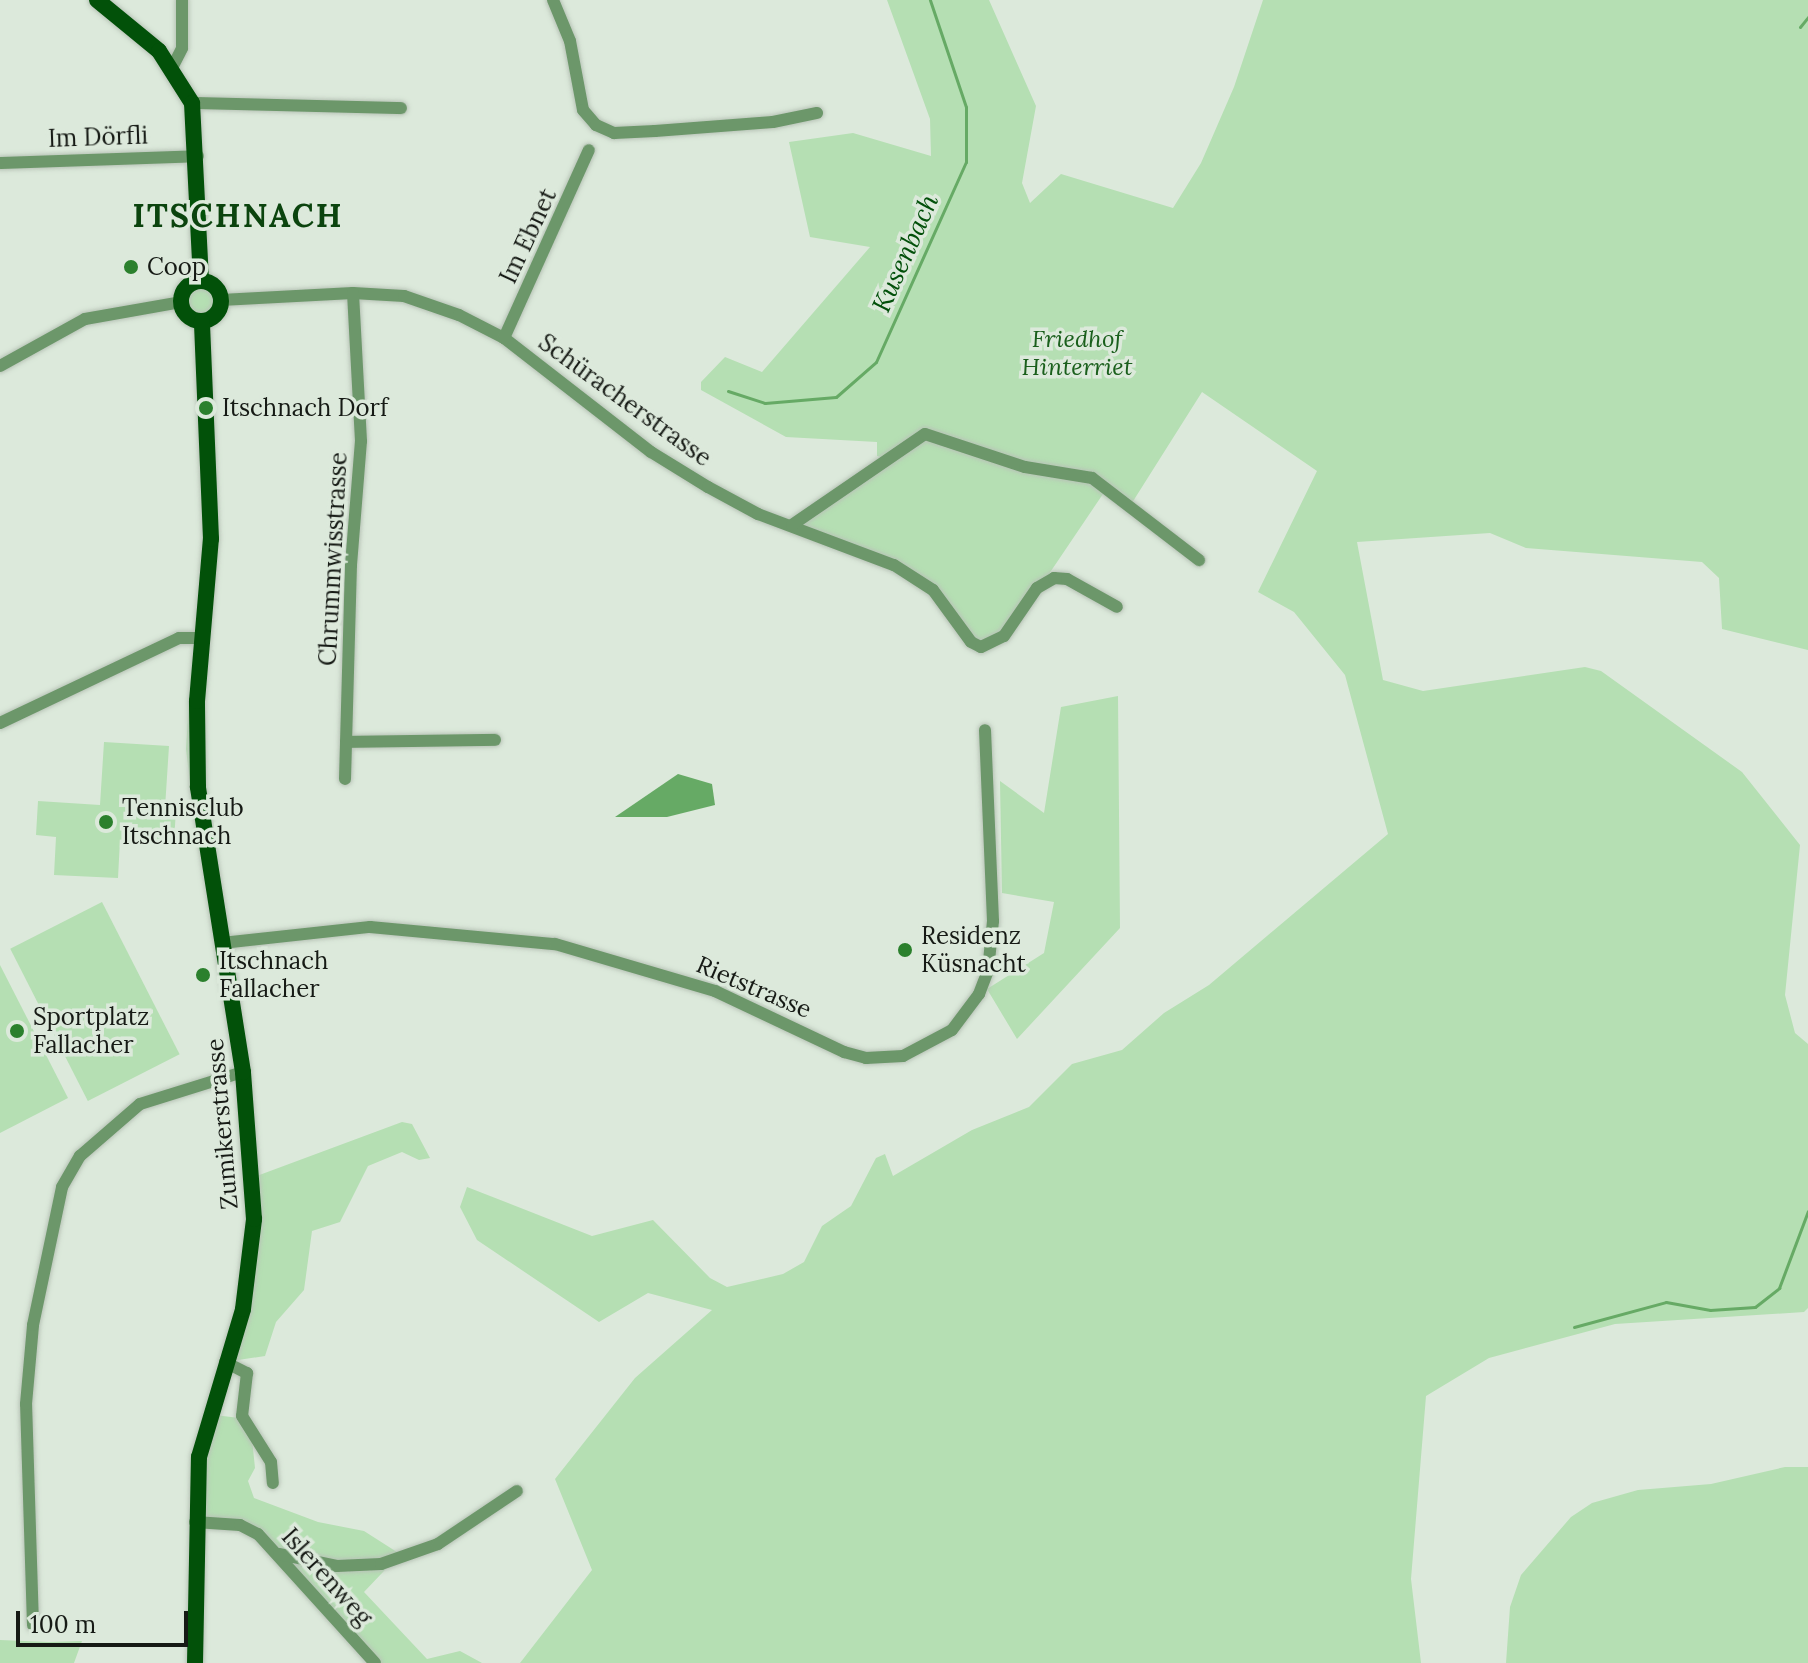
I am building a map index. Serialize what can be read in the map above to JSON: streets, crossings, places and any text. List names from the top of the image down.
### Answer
{
  "streets": {
    "main road": ["Zumikerstrasse"],
    "street": [
      "Im Dörfli",
      "Im Ebnet",
      "Schüracherstrasse",
      "Chrummwisstrasse",
      "Rietstrasse",
      "Islerenweg"
    ]
  },
  "crossings": [
    ["Im Ebnet", "Schüracherstrasse"],
    ["Schüracherstrasse", "Chrummwisstrasse"],
    ["Schüracherstrasse", "Zumikerstrasse"],
    ["Rietstrasse", "Zumikerstrasse"],
    ["Zumikerstrasse", "Islerenweg"]
  ],
  "districts": ["ITSCHNACH"],
  "water": ["Kusenbach"],
  "parks": ["Friedhof Hinterriet"],
  "places": [
    "Coop",
    "Itschnach Dorf",
    "Tennisclub Itschnach",
    "Residenz Küsnacht",
    "Itschnach Fallacher",
    "Sportplatz Fallacher"
  ],
  "scale_bar": "100 m"
}
